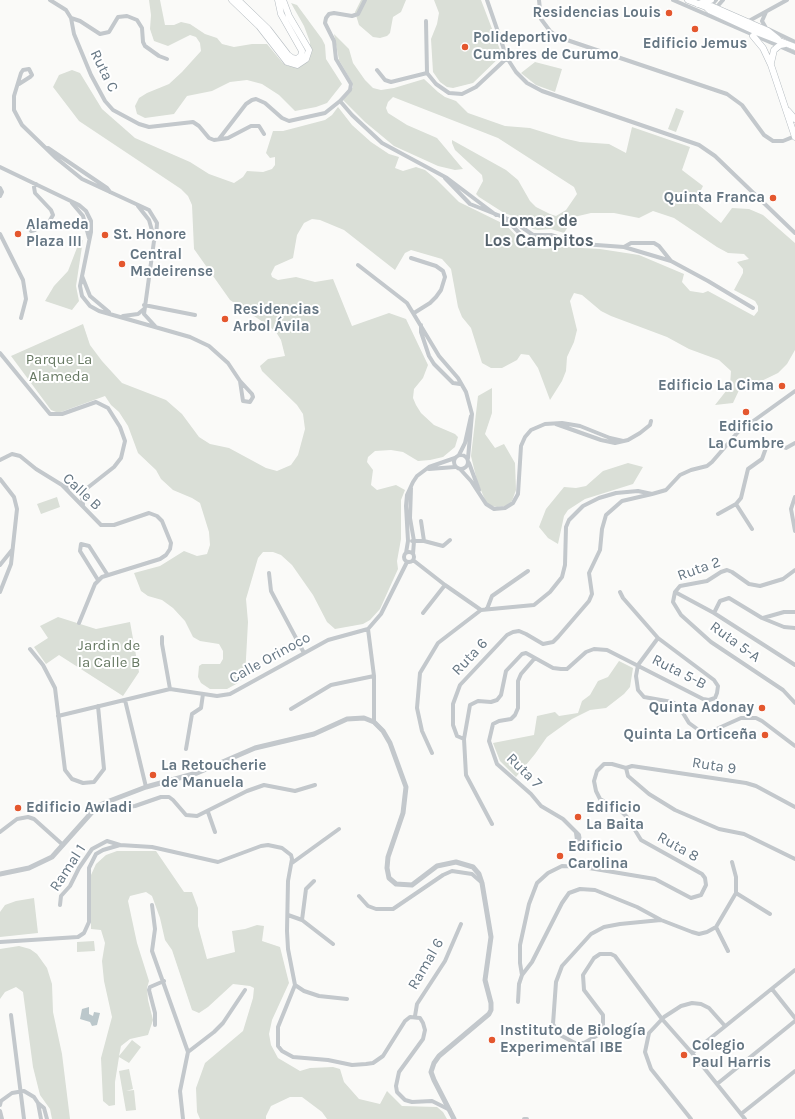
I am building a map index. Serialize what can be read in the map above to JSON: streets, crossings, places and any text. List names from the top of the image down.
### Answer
{
  "streets": {
    "street": [
      "Ruta C",
      "Calle B",
      "Ruta 2",
      "Ruta 5-A",
      "Ruta 6",
      "Calle Orinoco",
      "Ruta 5-B",
      "Ruta 9",
      "Ruta 7",
      "Ruta 8",
      "Ramal 1",
      "Ramal 6"
    ]
  },
  "crossings": [
    ["Ruta 2", "Ruta 5-A"],
    ["Ruta 9", "Ruta 8"]
  ],
  "districts": ["Lomas de Los Campitos"],
  "parks": ["Parque La Alameda", "Jardin de la Calle B"],
  "places": [
    "Residencias Louis",
    "Edificio Jemus",
    "Polideportivo Cumbres de Curumo",
    "Quinta Franca",
    "Alameda Plaza III",
    "St. Honore",
    "Central Madeirense",
    "Residencias Arbol Ávila",
    "Edificio La Cima",
    "Edificio La Cumbre",
    "Quinta Adonay",
    "Quinta La Orticeña",
    "La Retoucherie de Manuela",
    "Edificio Awladi",
    "Edificio La Baita",
    "Edificio Carolina",
    "Instituto de Biología Experimental IBE",
    "Colegio Paul Harris"
  ]
}
